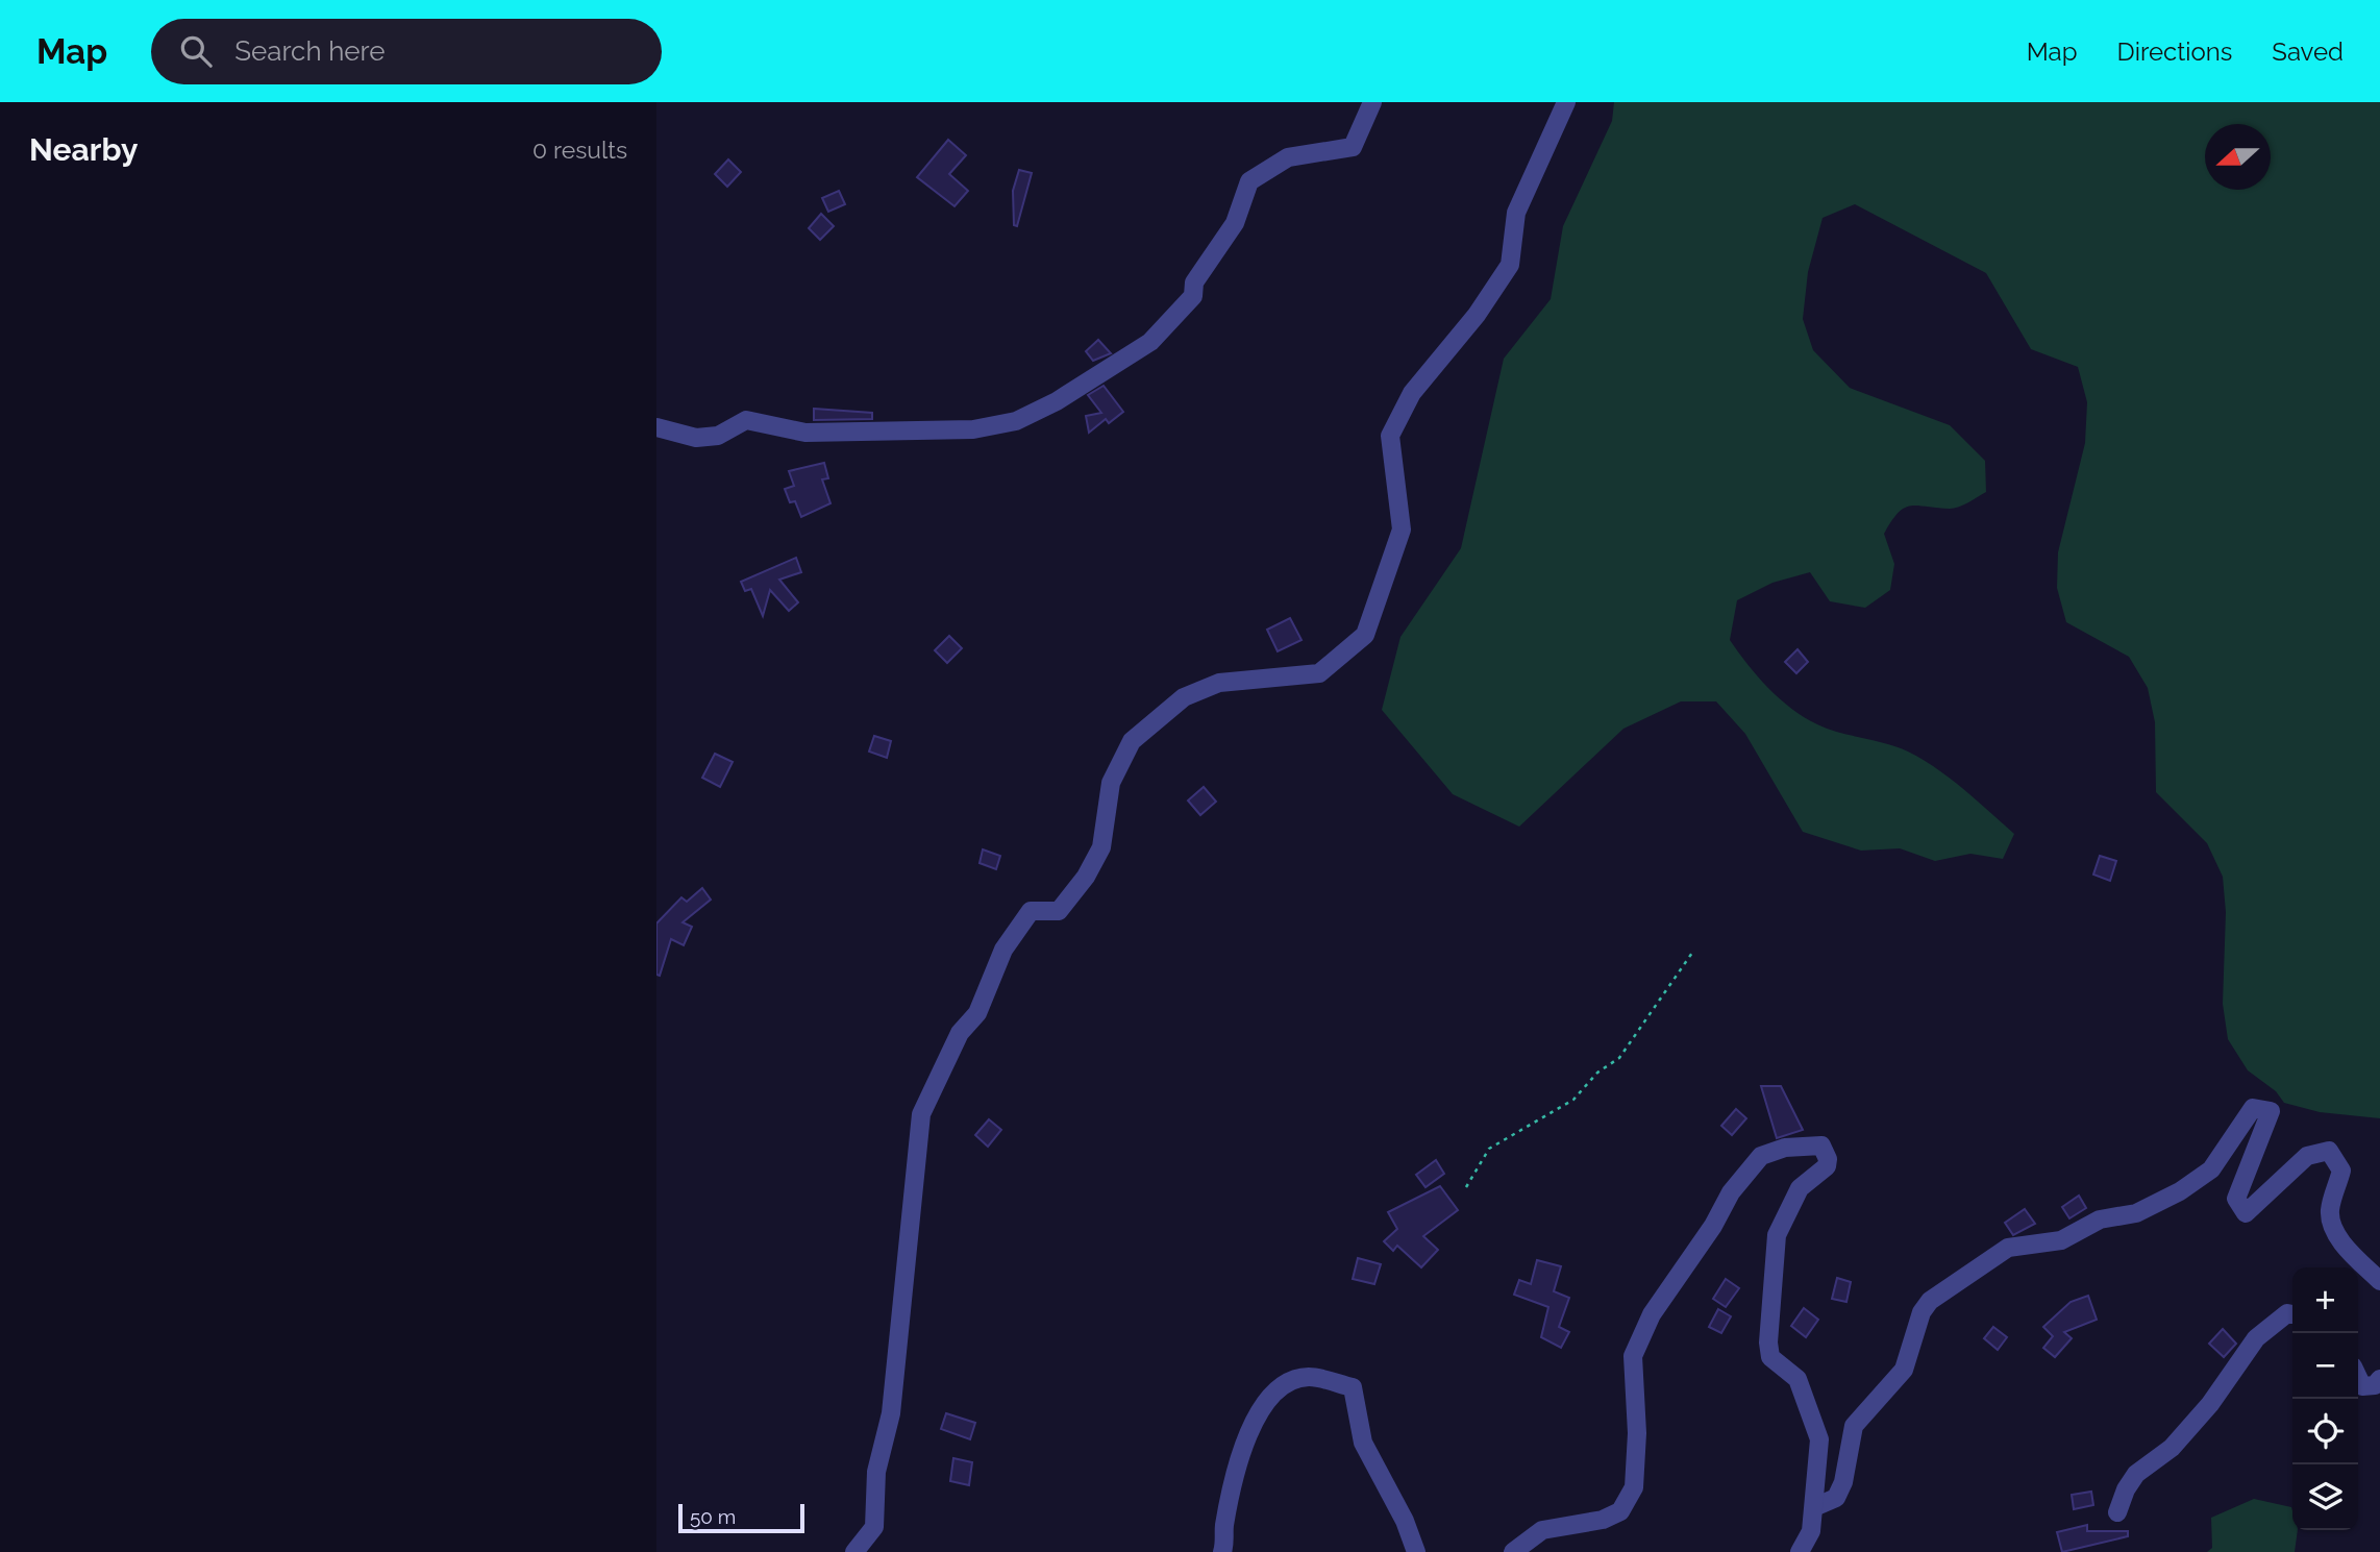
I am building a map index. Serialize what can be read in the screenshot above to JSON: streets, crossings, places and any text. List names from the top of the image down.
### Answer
{
  "scale_bar": "50 m",
  "north": "left",
  "page": {
    "header": "Map",
    "search": "Search here",
    "nav": ["Map", "Directions", "Saved"],
    "heading": ["Nearby", "0 results"],
    "map_buttons": ["+", "−"],
    "scale": "50 m"
  }
}
